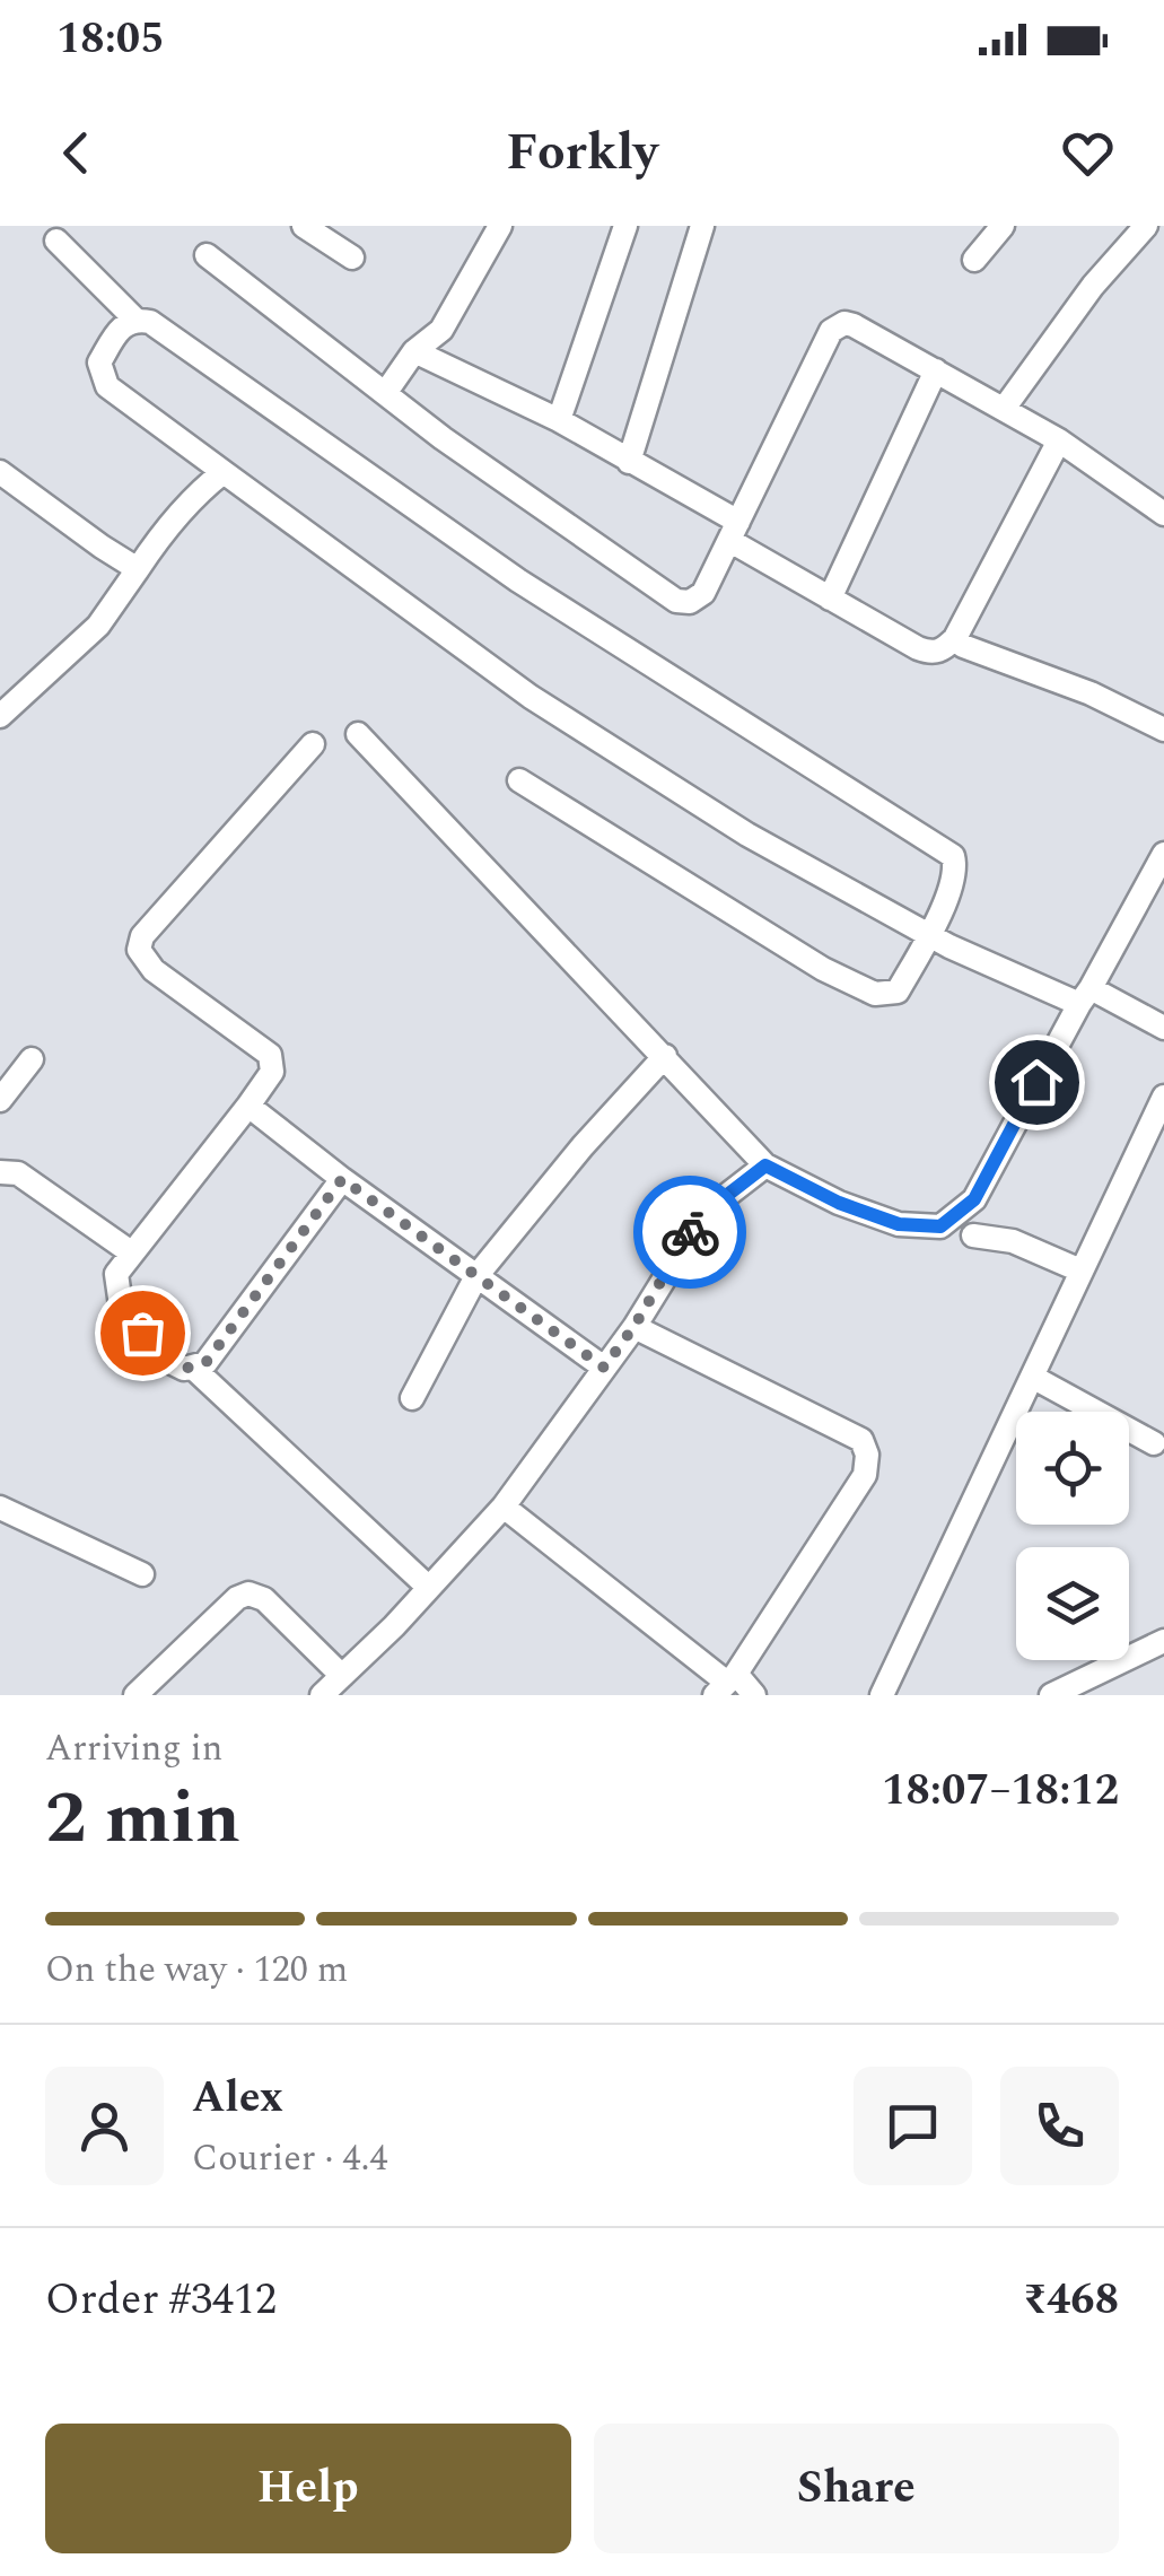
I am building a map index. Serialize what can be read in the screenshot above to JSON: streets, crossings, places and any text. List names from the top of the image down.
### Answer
{
  "page": {
    "status": "18:05",
    "header": "Forkly",
    "heading": ["2 min", "Arriving in", "18:07–18:12"],
    "panel": [
      "Alex",
      "Courier · 4.4",
      "Order #3412",
      "₹468"
    ],
    "bar": "On the way · 120 m",
    "buttons": ["Help", "Share"]
  }
}
